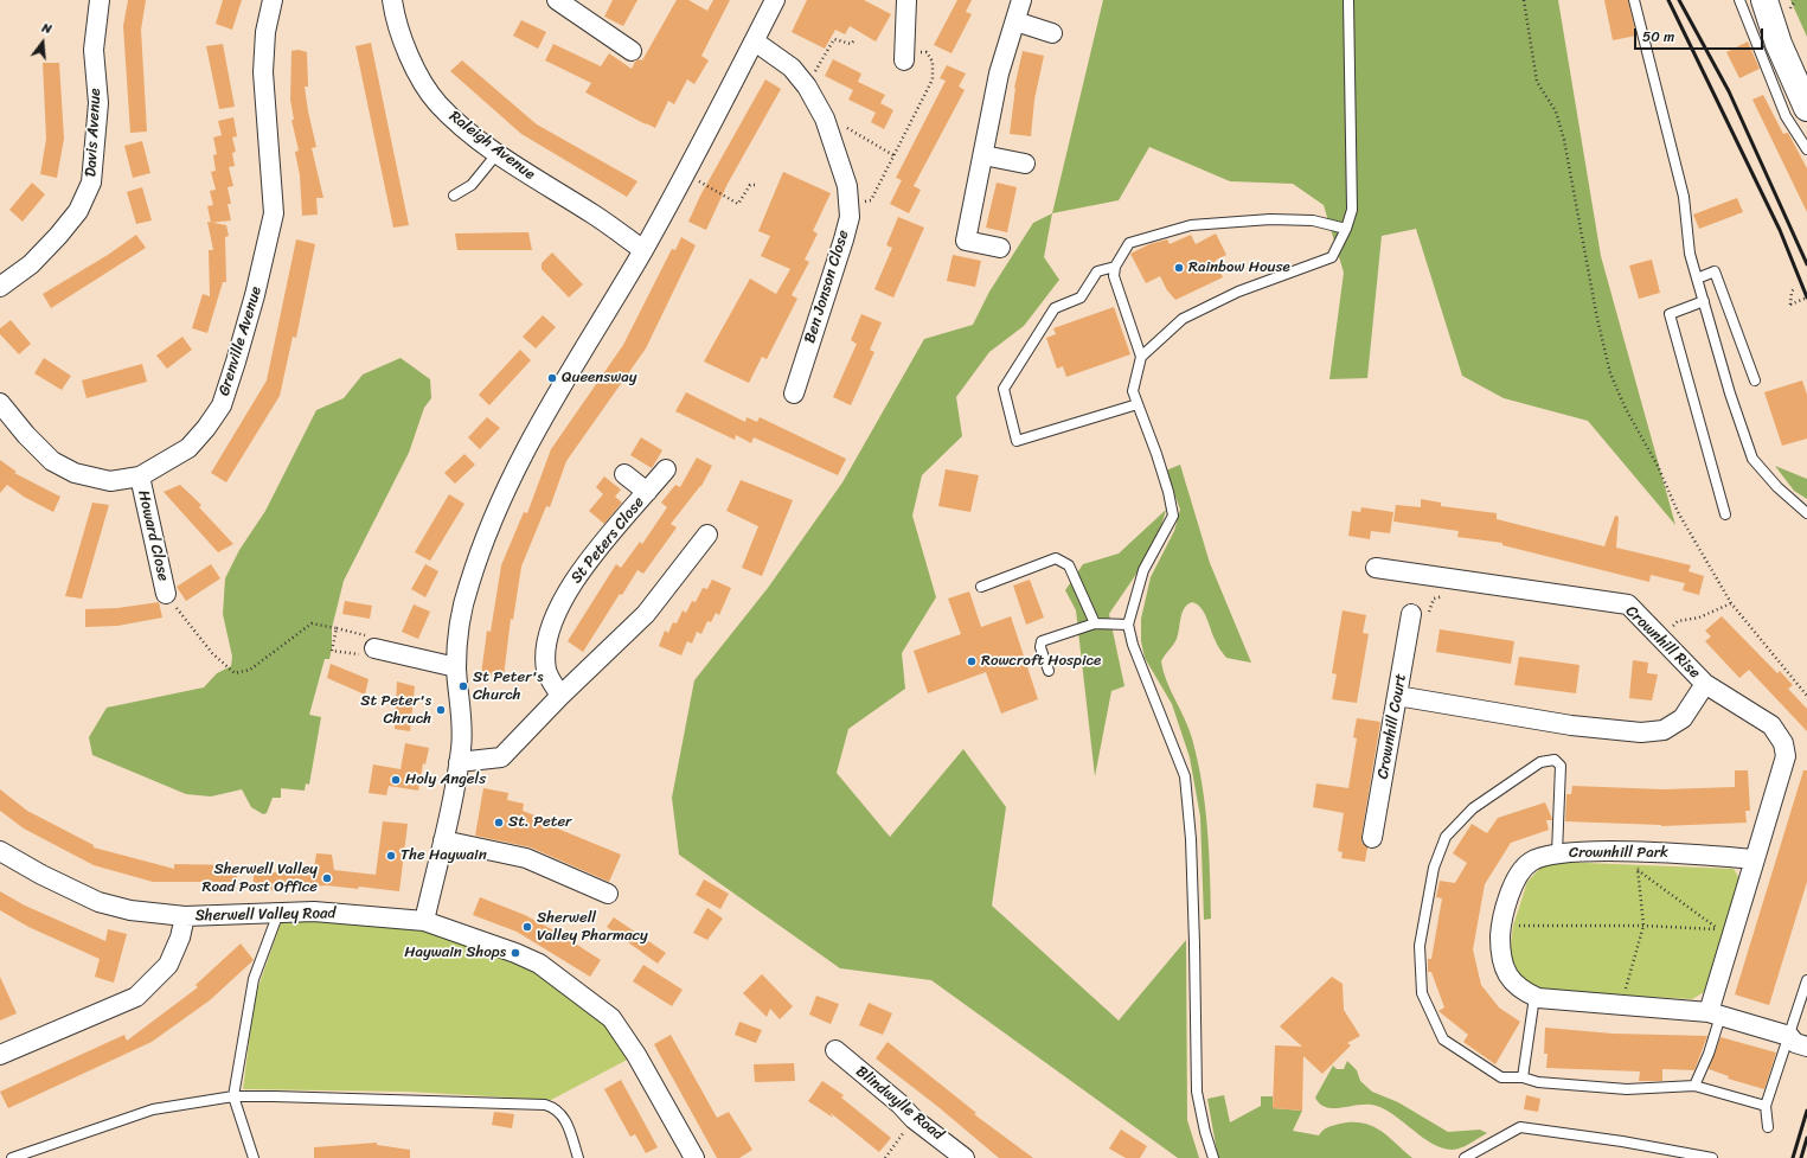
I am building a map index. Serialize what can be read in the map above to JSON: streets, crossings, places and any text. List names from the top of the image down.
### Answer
{
  "streets": {
    "street": [
      "Davis Avenue",
      "Raleigh Avenue",
      "Ben Jonson Close",
      "Grenville Avenue",
      "Howard Close",
      "St Peters Close",
      "Crownhill Rise",
      "Crownhill Court",
      "Crownhill Park",
      "Sherwell Valley Road",
      "Blindwylle Road"
    ]
  },
  "crossings": [
    ["Grenville Avenue", "Howard Close"],
    ["Crownhill Rise", "Crownhill Court"]
  ],
  "places": [
    "Rainbow House",
    "Queensway",
    "Rowcroft Hospice",
    "St Peter's Church",
    "St Peter's Chruch",
    "Holy Angels",
    "St. Peter",
    "The Haywain",
    "Sherwell Valley Road Post Office",
    "Sherwell Valley Pharmacy",
    "Haywain Shops"
  ],
  "scale_bar": "50 m",
  "north": "top"
}
